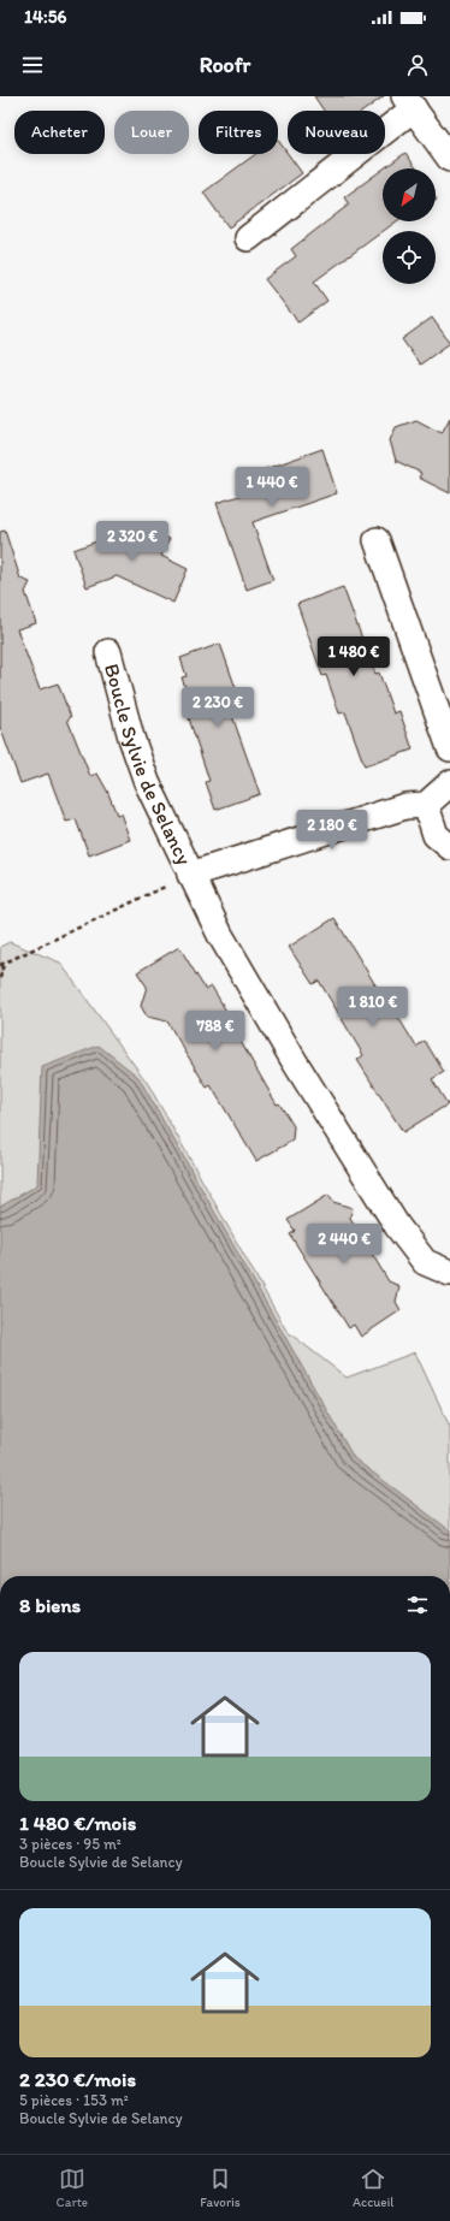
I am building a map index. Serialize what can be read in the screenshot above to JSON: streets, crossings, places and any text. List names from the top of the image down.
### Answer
{
  "streets": {
    "street": ["Boucle Sylvie de Selancy"]
  },
  "north": "bottom left",
  "page": {
    "status": "14:56",
    "header": "Roofr",
    "chip": [
      "Acheter",
      "Louer",
      "Filtres",
      "Nouveau"
    ],
    "price": [
      "1 440 €",
      "2 320 €",
      "1 480 €",
      "2 230 €",
      "2 180 €",
      "1 810 €",
      "788 €",
      "2 440 €"
    ],
    "heading": "8 biens",
    "list": [
      {
        "name": "1 480 €/mois",
        "note": "3 pièces · 95 m² · Boucle Sylvie de Selancy"
      },
      {
        "name": "2 230 €/mois",
        "note": "5 pièces · 153 m² · Boucle Sylvie de Selancy"
      }
    ],
    "tabs": ["Carte", "Favoris", "Accueil"]
  }
}
